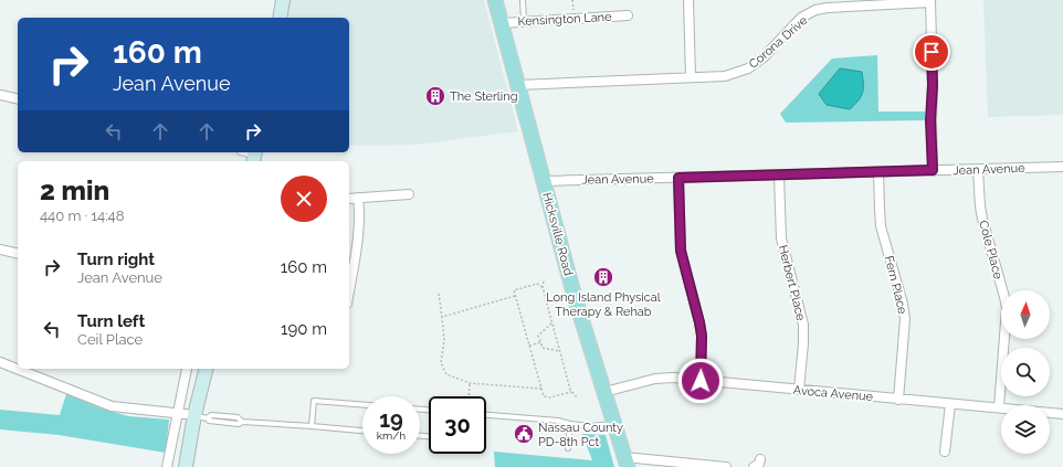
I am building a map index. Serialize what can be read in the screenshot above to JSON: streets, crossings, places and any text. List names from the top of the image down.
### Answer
{
  "streets": {
    "main road": ["Hicksville Road"],
    "street": [
      "Kensington Lane",
      "Corona Drive",
      "Jean Avenue",
      "Cole Place",
      "Herbert Place",
      "Fern Place",
      "Avoca Avenue"
    ]
  },
  "crossings": [
    ["Kensington Lane", "Hicksville Road"],
    ["Corona Drive", "Hicksville Road"],
    ["Jean Avenue", "Hicksville Road"],
    ["Jean Avenue", "Cole Place"],
    ["Jean Avenue", "Herbert Place"],
    ["Jean Avenue", "Fern Place"],
    ["Hicksville Road", "Avoca Avenue"],
    ["Cole Place", "Avoca Avenue"],
    ["Herbert Place", "Avoca Avenue"],
    ["Fern Place", "Avoca Avenue"]
  ],
  "places": {
    "building": ["The Sterling", "Long Island Physical Therapy & Rehab"],
    "public building": ["Nassau County PD-8th Pct"]
  },
  "north": "top",
  "page": {
    "turn": ["160 m", "Jean Avenue"],
    "heading": ["2 min", "440 m · 14:48"],
    "list": [
      {
        "name": "Turn right",
        "note": "Jean Avenue",
        "value": "160 m"
      },
      {
        "name": "Turn left",
        "note": "Ceil Place",
        "value": "190 m"
      }
    ],
    "speed": "19 km/h",
    "limit": "30"
  }
}
